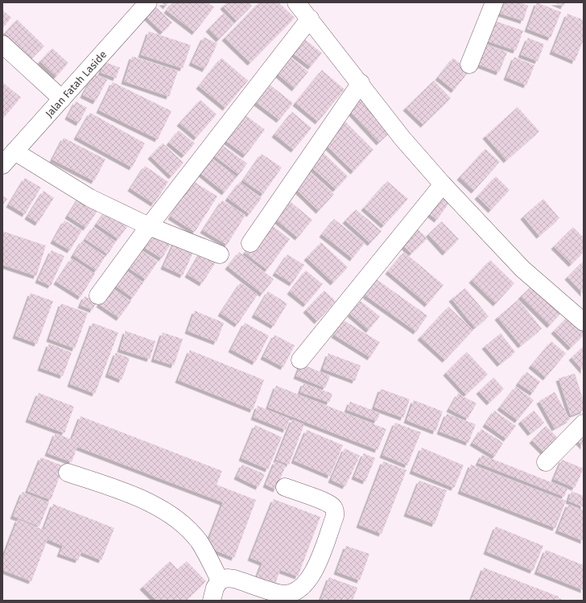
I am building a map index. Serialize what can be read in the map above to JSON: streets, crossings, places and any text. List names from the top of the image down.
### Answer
{
  "streets": {
    "street": ["Jalan Fatah Laside"]
  }
}
